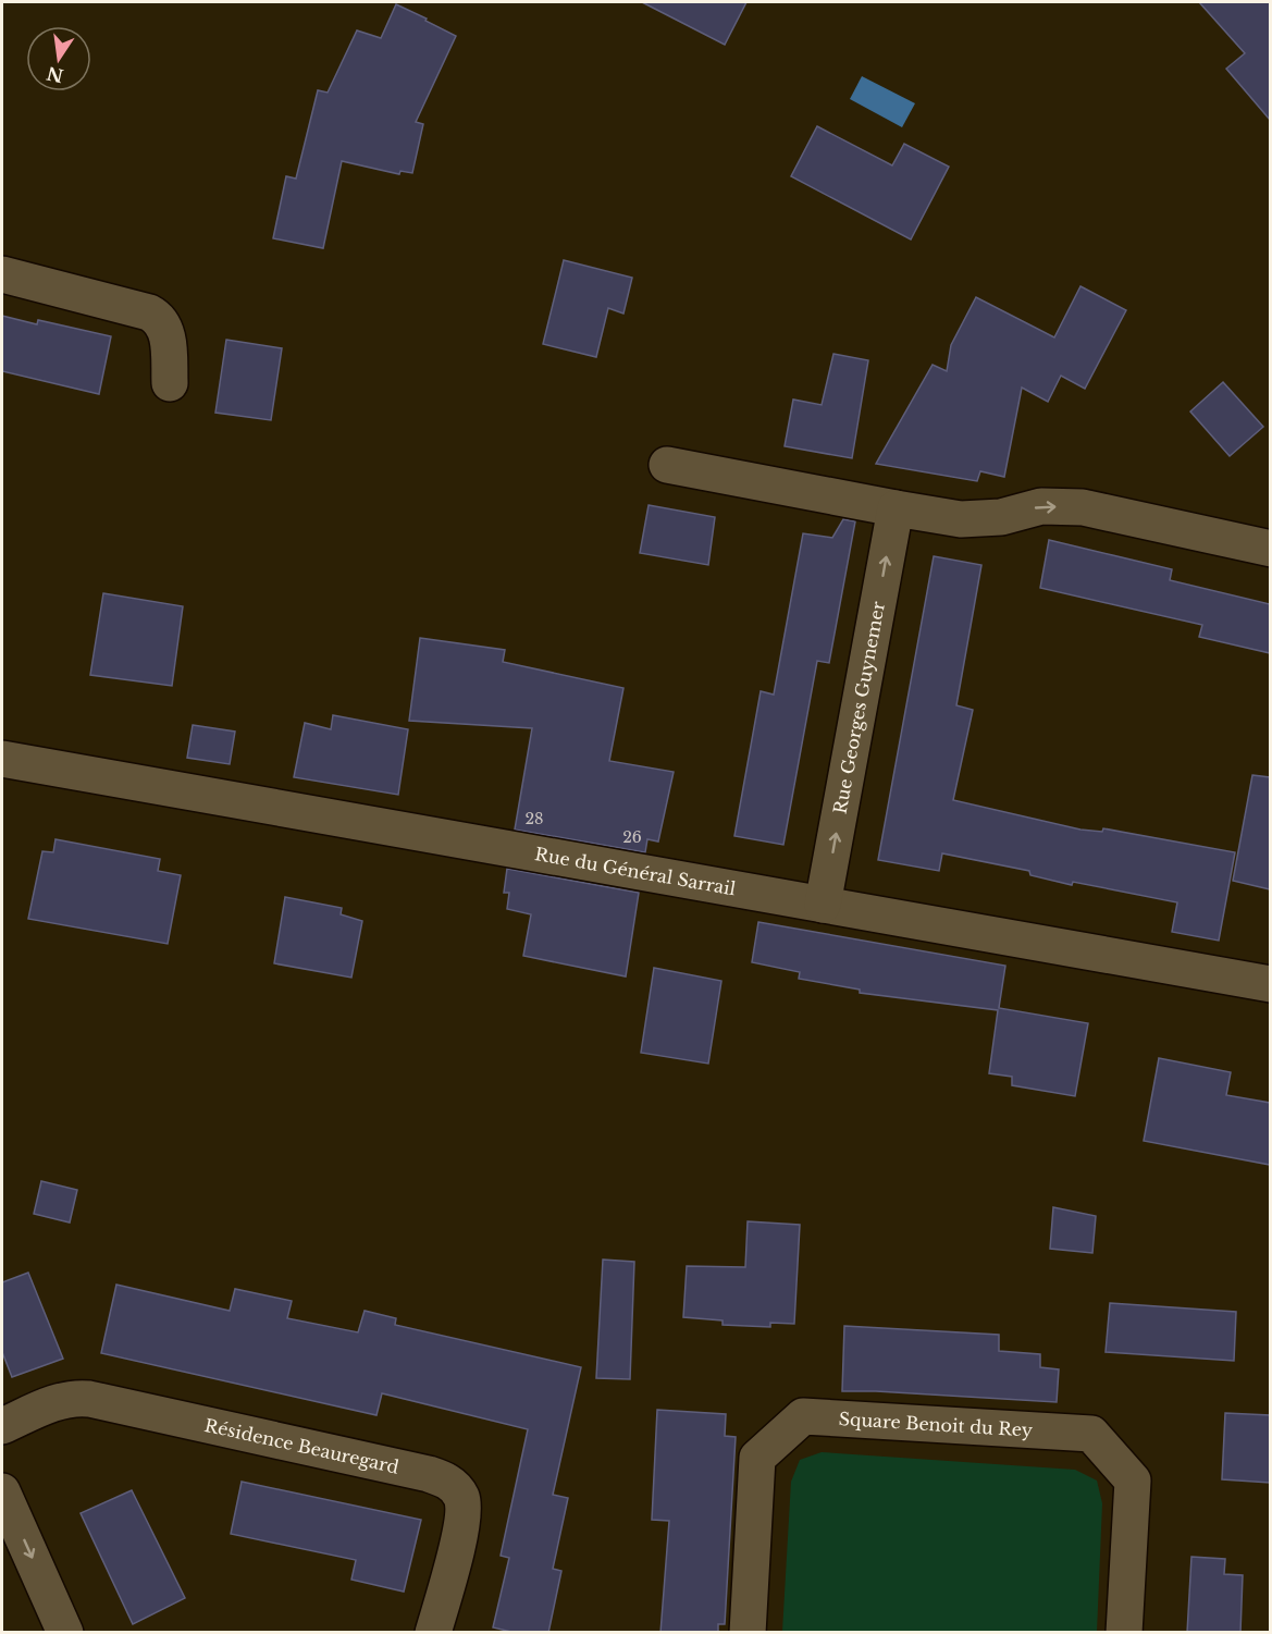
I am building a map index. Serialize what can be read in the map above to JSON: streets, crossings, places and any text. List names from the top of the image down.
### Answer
{
  "streets": {
    "street": [
      "Rue Georges Guynemer",
      "Rue du Général Sarrail",
      "Square Benoit du Rey",
      "Résidence Beauregard"
    ]
  },
  "crossings": [
    ["Rue Georges Guynemer", "Rue du Général Sarrail"]
  ],
  "one_way": ["Rue Georges Guynemer"],
  "house_numbers": ["28", "26"],
  "north": "bottom"
}
